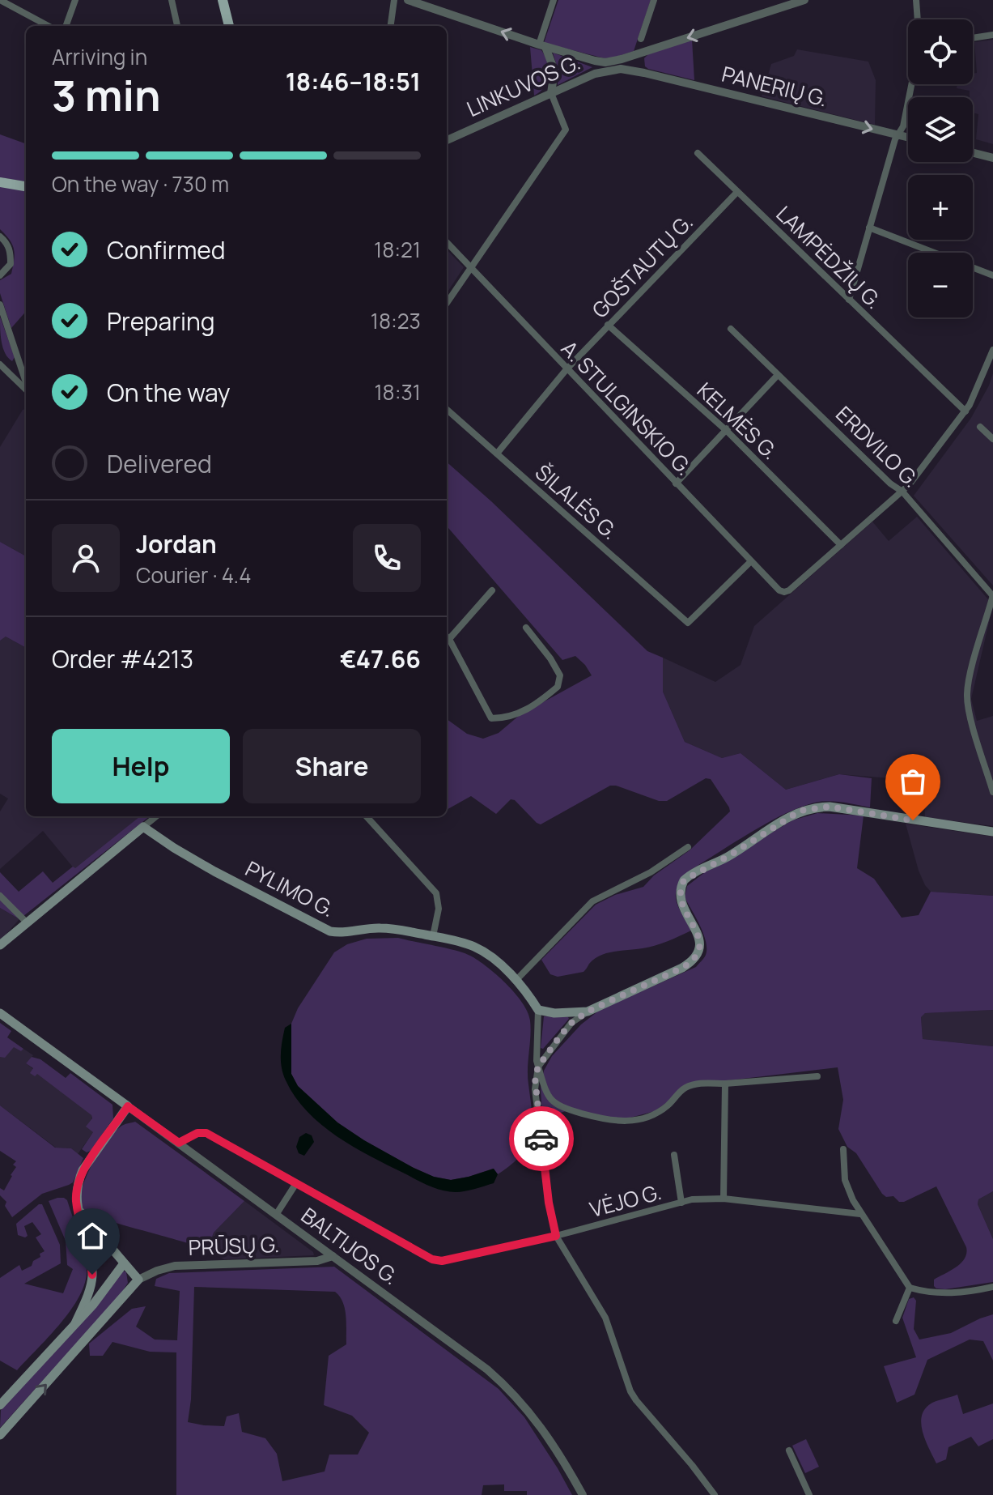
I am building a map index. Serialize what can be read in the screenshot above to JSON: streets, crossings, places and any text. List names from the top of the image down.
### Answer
{
  "streets": {
    "main road": ["PYLIMO G.", "PRŪSŲ G.", "BALTIJOS G."],
    "street": [
      "LINKUVOS G.",
      "PANERIŲ G.",
      "LAMPĖDŽIŲ G.",
      "GOŠTAUTŲ G.",
      "A. STULGINSKIO G.",
      "KELMĖS G.",
      "ERDVILO G.",
      "ŠILALĖS G.",
      "VĖJO G."
    ]
  },
  "crossings": [
    ["LINKUVOS G.", "PANERIŲ G."],
    ["LAMPĖDŽIŲ G.", "GOŠTAUTŲ G."],
    ["GOŠTAUTŲ G.", "A. STULGINSKIO G."],
    ["GOŠTAUTŲ G.", "KELMĖS G."],
    ["GOŠTAUTŲ G.", "ŠILALĖS G."],
    ["A. STULGINSKIO G.", "KELMĖS G."],
    ["A. STULGINSKIO G.", "ŠILALĖS G."],
    ["VĖJO G.", "BALTIJOS G."],
    ["PRŪSŲ G.", "BALTIJOS G."]
  ],
  "one_way": ["LINKUVOS G.", "PANERIŲ G.", "PRŪSŲ G."],
  "page": {
    "map_buttons": ["+", "−"],
    "heading": ["3 min", "Arriving in", "18:46–18:51"],
    "panel": [
      "Jordan",
      "Courier · 4.4",
      "Order #4213",
      "€47.66"
    ],
    "bar": "On the way · 730 m",
    "list": [
      ["Confirmed", "18:21"],
      ["Preparing", "18:23"],
      ["On the way", "18:31"],
      "Delivered"
    ],
    "buttons": ["Help", "Share"]
  }
}
